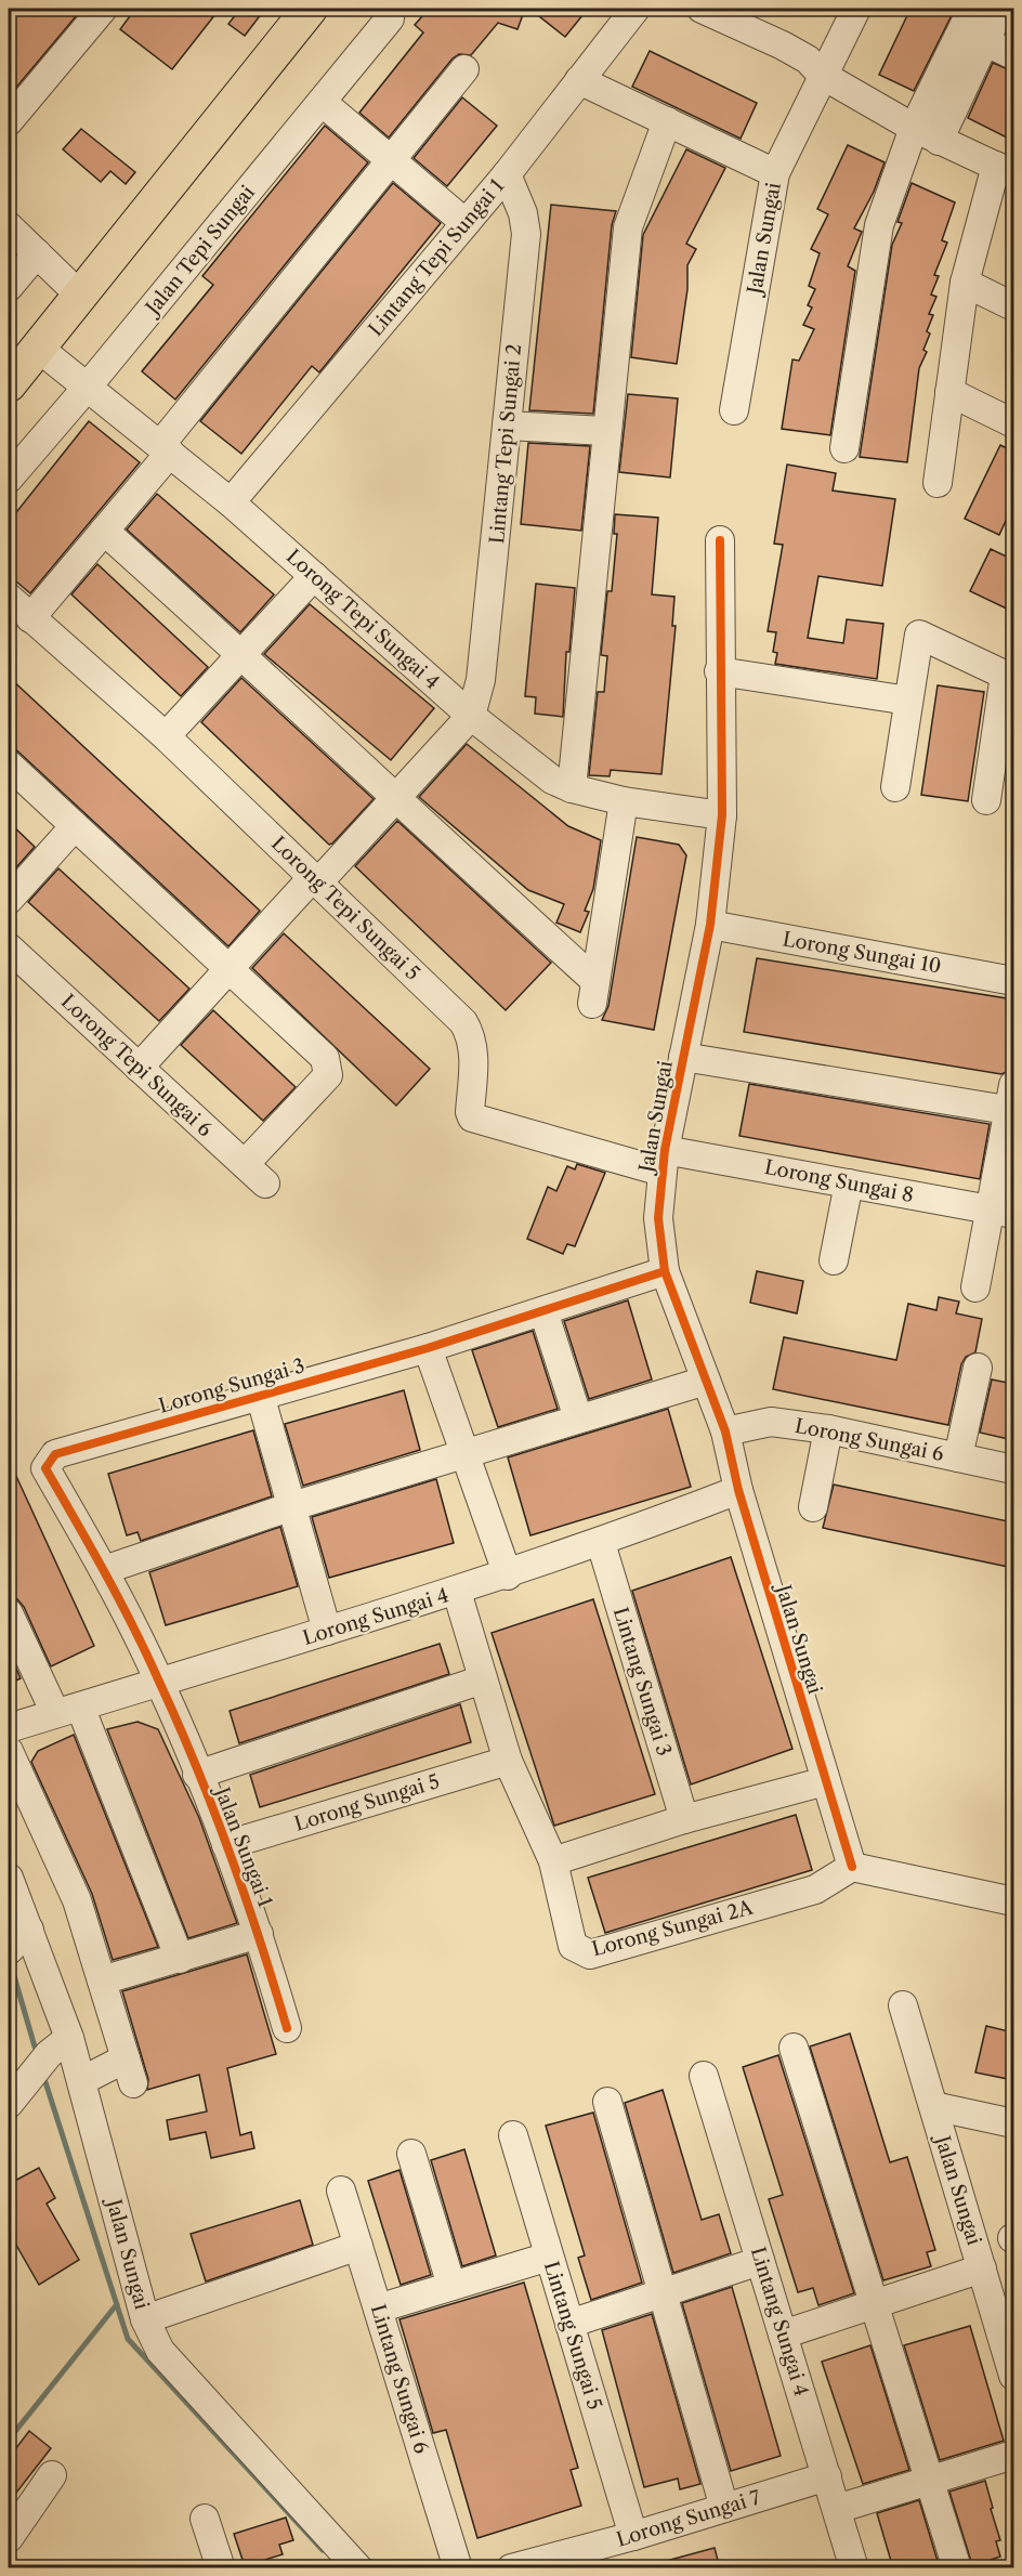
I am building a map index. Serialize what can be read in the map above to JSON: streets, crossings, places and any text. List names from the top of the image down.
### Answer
{
  "streets": {
    "street": [
      "Jalan Sungai",
      "Jalan Tepi Sungai",
      "Lintang Tepi Sungai 1",
      "Lintang Tepi Sungai 2",
      "Lorong Tepi Sungai 4",
      "Lorong Tepi Sungai 5",
      "Lorong Sungai 10",
      "Lorong Tepi Sungai 6",
      "Lorong Sungai 8",
      "Lorong Sungai 3",
      "Lorong Sungai 6",
      "Lorong Sungai 4",
      "Lintang Sungai 3",
      "Lorong Sungai 5",
      "Jalan Sungai 1",
      "Lorong Sungai 2A",
      "Lintang Sungai 4",
      "Lintang Sungai 5",
      "Lintang Sungai 6",
      "Lorong Sungai 7"
    ]
  },
  "crossings": [
    ["Jalan Sungai", "Lorong Tepi Sungai 4"],
    ["Jalan Sungai", "Lorong Tepi Sungai 5"],
    ["Jalan Sungai", "Lorong Sungai 10"],
    ["Jalan Sungai", "Lorong Sungai 8"],
    ["Jalan Sungai", "Lorong Sungai 3"],
    ["Jalan Sungai", "Lorong Sungai 6"],
    ["Jalan Sungai", "Lorong Sungai 4"],
    ["Jalan Sungai", "Lorong Sungai 2A"],
    ["Jalan Tepi Sungai", "Lorong Tepi Sungai 4"],
    ["Lintang Tepi Sungai 1", "Lintang Tepi Sungai 2"],
    ["Lintang Tepi Sungai 1", "Lorong Tepi Sungai 4"],
    ["Lintang Tepi Sungai 2", "Lorong Tepi Sungai 4"],
    ["Lorong Tepi Sungai 5", "Lorong Sungai 8"],
    ["Lorong Sungai 3", "Lorong Sungai 4"],
    ["Lorong Sungai 3", "Jalan Sungai 1"],
    ["Lorong Sungai 4", "Lintang Sungai 3"],
    ["Lorong Sungai 4", "Jalan Sungai 1"],
    ["Lorong Sungai 4", "Lorong Sungai 2A"],
    ["Lorong Sungai 5", "Jalan Sungai 1"],
    ["Lorong Sungai 5", "Lorong Sungai 2A"],
    ["Lintang Sungai 4", "Lorong Sungai 7"],
    ["Lintang Sungai 5", "Lorong Sungai 7"]
  ]
}
